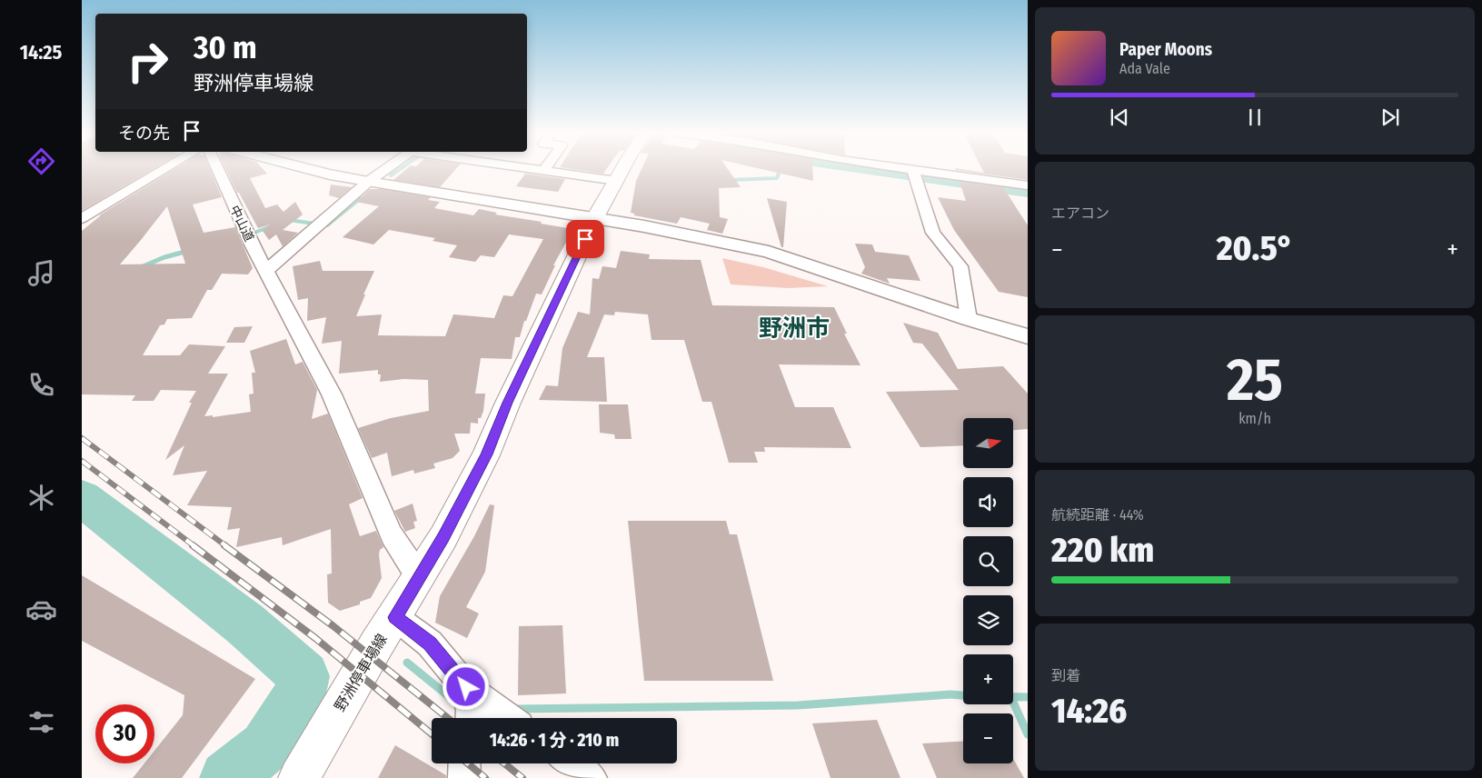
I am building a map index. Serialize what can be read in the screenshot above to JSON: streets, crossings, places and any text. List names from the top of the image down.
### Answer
{
  "streets": {
    "main road": ["野洲停車場線"],
    "street": ["中山道"]
  },
  "crossings": [
    ["中山道", "野洲停車場線"]
  ],
  "districts": ["野洲市"],
  "north": "right",
  "page": {
    "tabs": "14:25",
    "turn": ["30 m", "野洲停車場線"],
    "song": ["Paper Moons", "Ada Vale"],
    "then": "その先",
    "tile": [
      "エアコン",
      ["25", "km/h"],
      ["航続距離 · 44%", "220 km"],
      ["到着", "14:26"]
    ],
    "heat": ["−", "20.5°", "+"],
    "map_buttons": ["+", "−"],
    "limit": "30",
    "trip": "14:26 · 1 分 · 210 m"
  }
}
